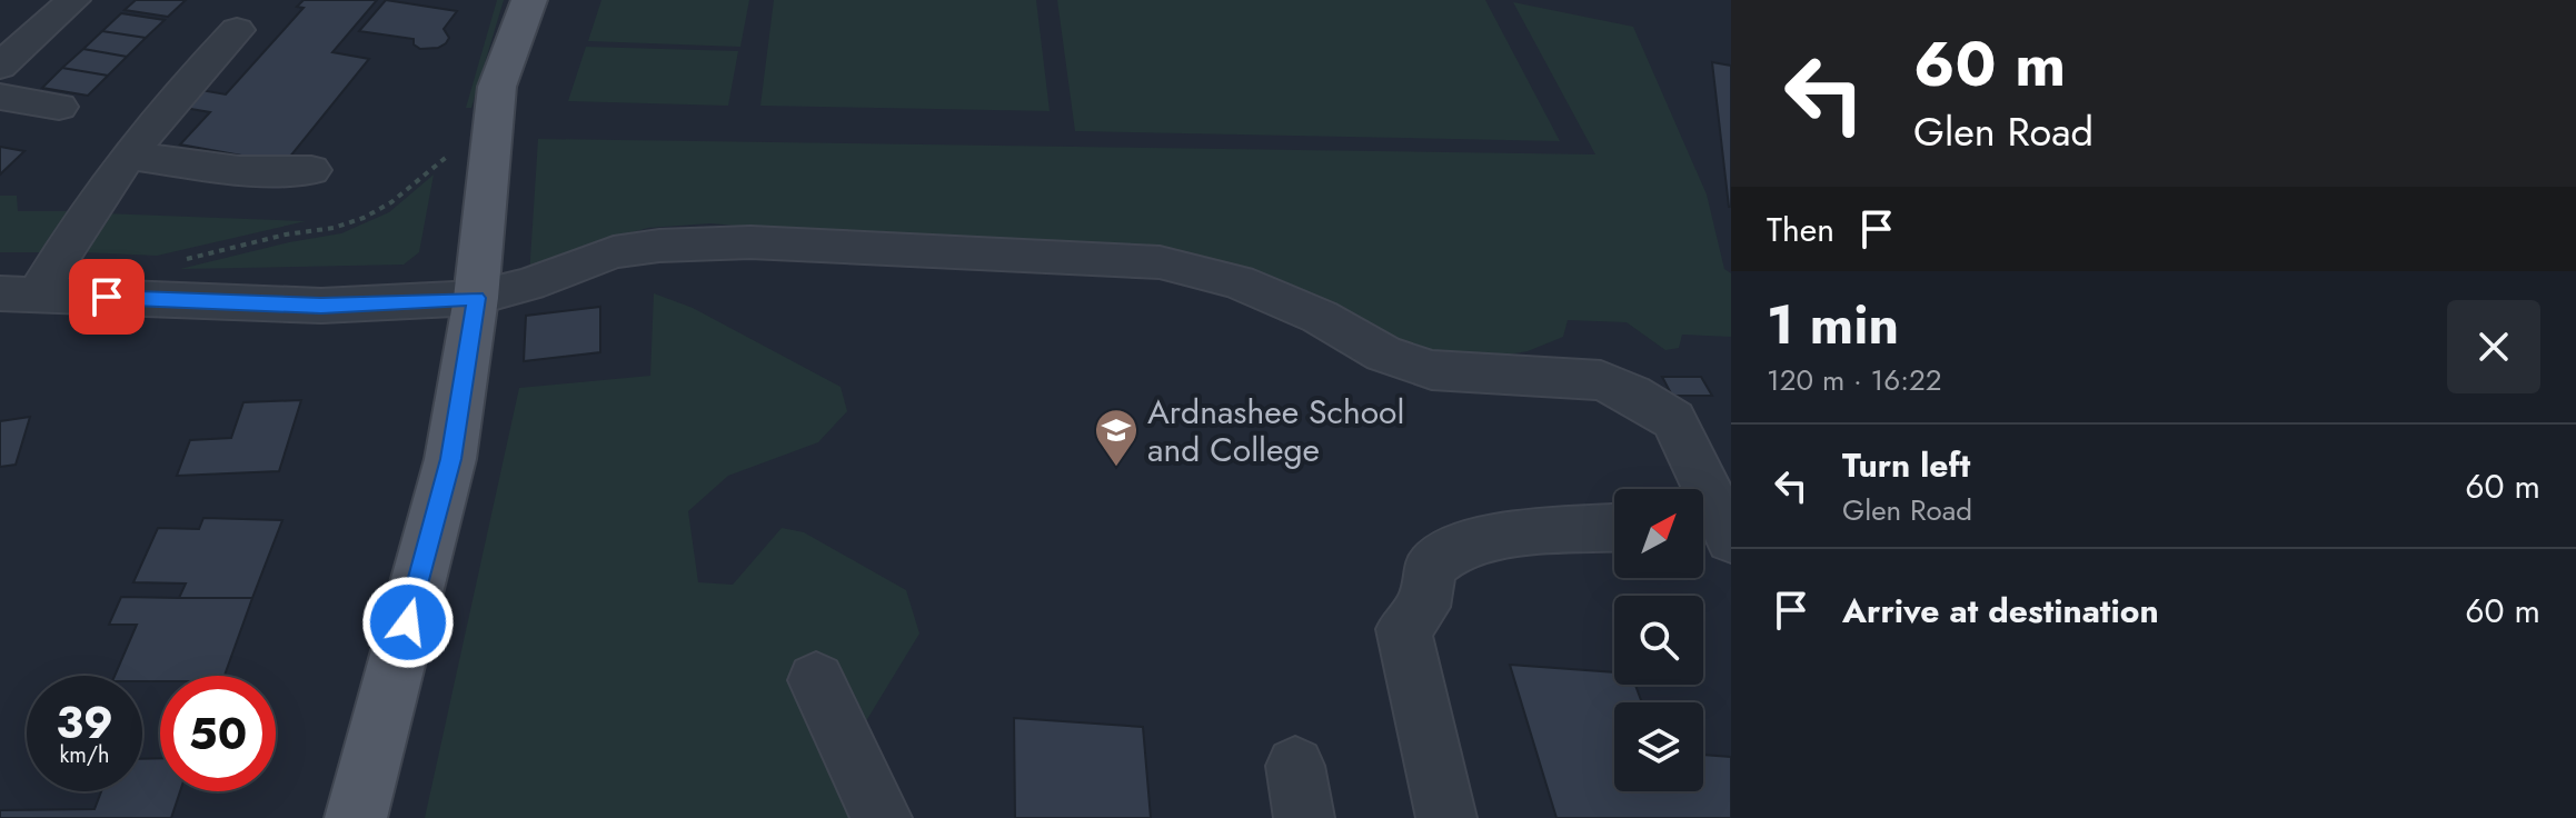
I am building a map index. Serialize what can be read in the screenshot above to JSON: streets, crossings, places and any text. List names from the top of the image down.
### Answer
{
  "places": {
    "school or university": ["Ardnashee School and College"]
  },
  "north": "top right",
  "page": {
    "turn": ["60 m", "Glen Road"],
    "then": "Then",
    "heading": ["1 min", "120 m · 16:22"],
    "list": [
      {
        "name": "Turn left",
        "note": "Glen Road",
        "value": "60 m"
      },
      {
        "name": "Arrive at destination",
        "value": "60 m"
      }
    ],
    "speed": "39 km/h",
    "limit": "50"
  }
}
